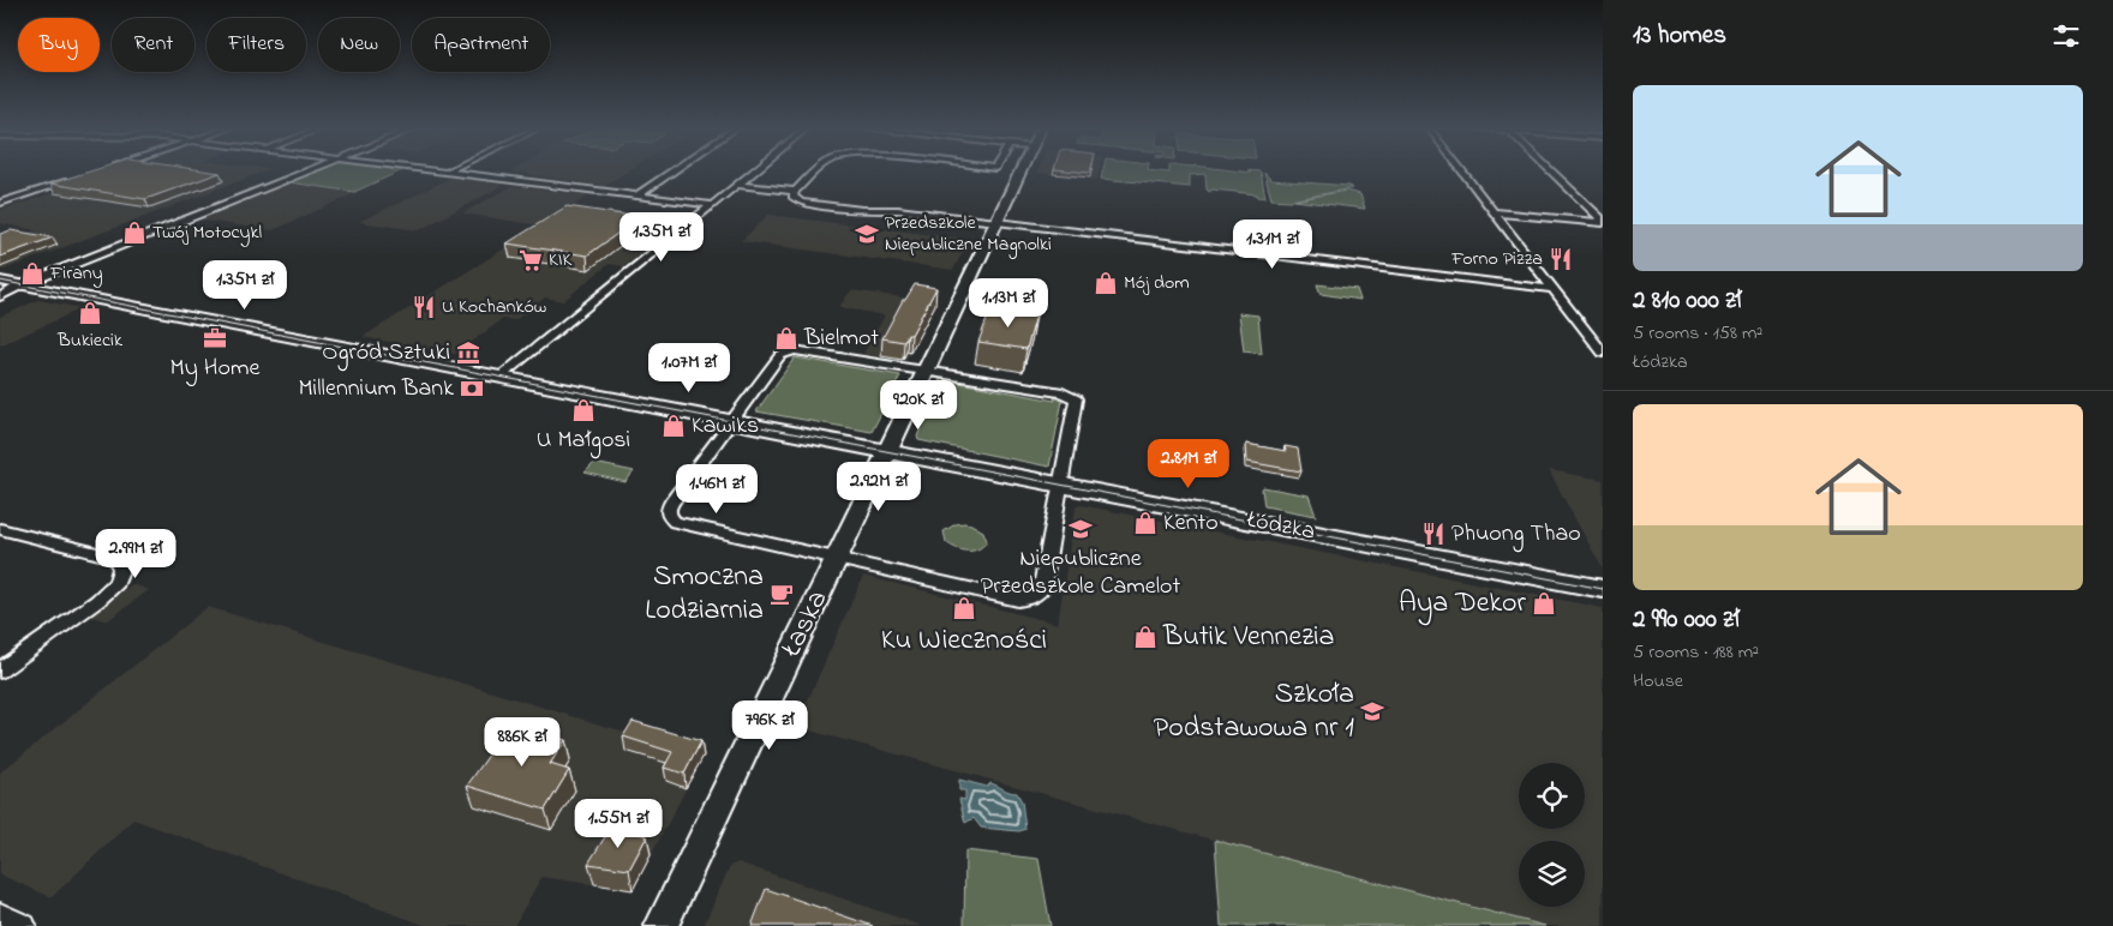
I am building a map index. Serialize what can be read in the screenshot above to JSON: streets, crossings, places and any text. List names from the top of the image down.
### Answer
{
  "streets": {
    "main road": ["Łódzka", "Łaska"]
  },
  "crossings": [
    ["Łódzka", "Łaska"]
  ],
  "places": {
    "shop": [
      "Twój Motocykl",
      "Firany",
      "Mój dom",
      "Bukiecik",
      "Bielmot",
      "U Małgosi",
      "Kawiks",
      "Kento",
      "Aya Dekor",
      "Ku Wieczności",
      "Butik Vennezia"
    ],
    "school or university": ["Przedszkole Niepubliczne Magnolki", "Niepubliczne Przedszkole Camelot", "Szkoła Podstawowa nr 1"],
    "restaurant": ["Forno Pizza", "U Kochanków", "Phuong Thao"],
    "supermarket": ["KIK"],
    "office": ["My Home"],
    "museum": ["Ogród Sztuki"],
    "bank": ["Millennium Bank"],
    "cafe": ["Smoczna Lodziarnia"]
  },
  "page": {
    "heading": "13 homes",
    "chip": [
      "Buy",
      "Rent",
      "Filters",
      "New",
      "Apartment"
    ],
    "list": [
      {
        "name": "2 810 000 zł",
        "note": "5 rooms · 158 m² · Łódzka"
      },
      {
        "name": "2 990 000 zł",
        "note": "5 rooms · 188 m² · House"
      }
    ],
    "price": [
      "1.35M zł",
      "1.31M zł",
      "1.35M zł",
      "1.13M zł",
      "1.07M zł",
      "920K zł",
      "2.81M zł",
      "2.92M zł",
      "1.46M zł",
      "2.99M zł",
      "796K zł",
      "886K zł",
      "1.55M zł"
    ]
  }
}
